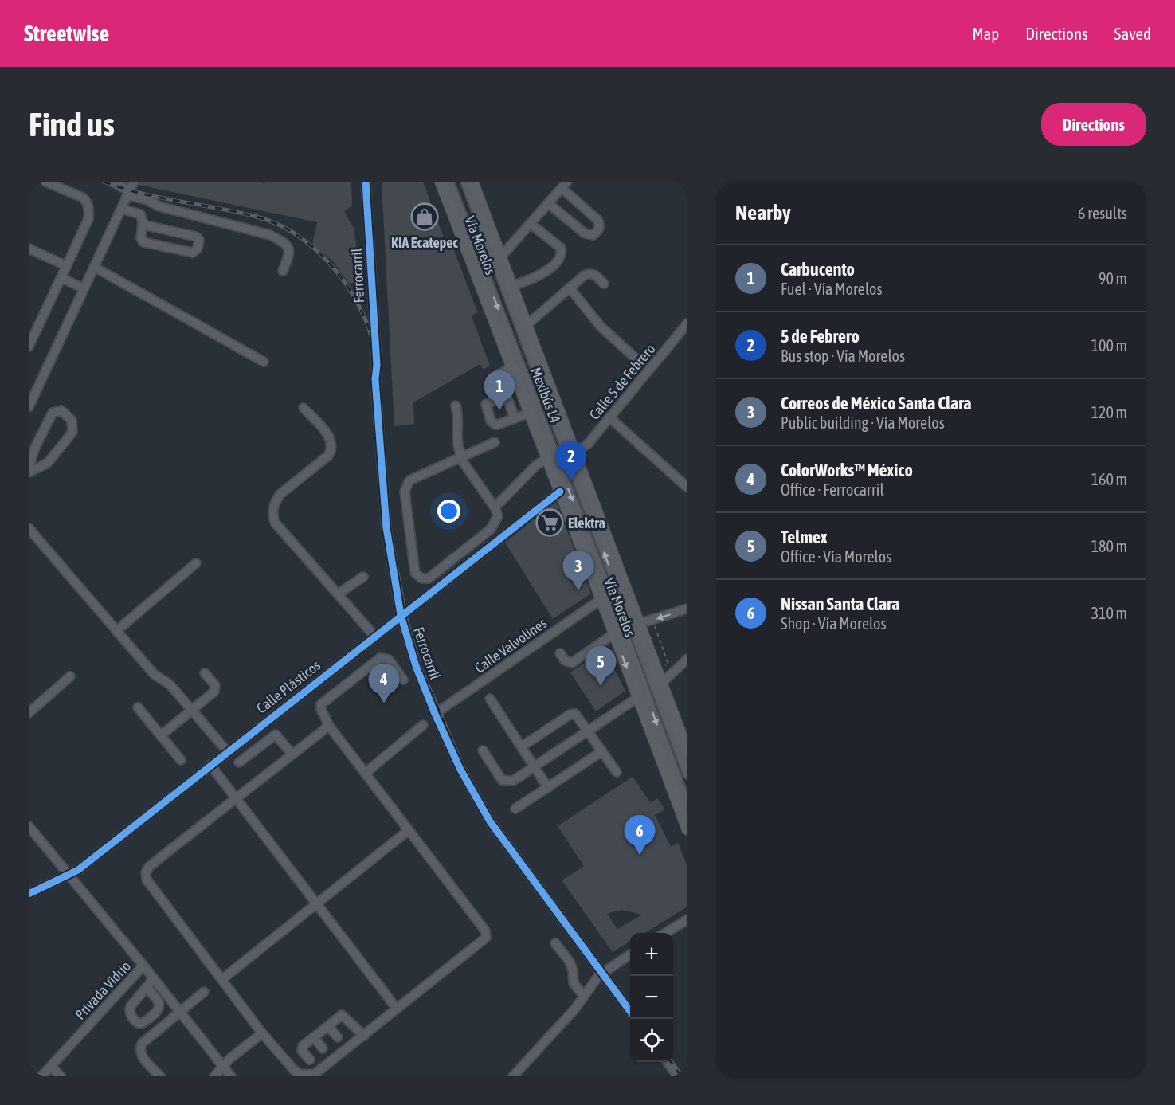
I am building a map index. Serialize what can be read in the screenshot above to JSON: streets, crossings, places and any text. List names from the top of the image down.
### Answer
{
  "streets": {
    "main road": ["Vía Morelos"],
    "street": [
      "Ferrocarril",
      "Calle 5 de Febrero",
      "Mexibús L4",
      "Calle Valvolines",
      "Calle Plásticos",
      "Privada Vidrio"
    ]
  },
  "crossings": [
    ["Vía Morelos", "Calle 5 de Febrero"],
    ["Vía Morelos", "Mexibús L4"],
    ["Vía Morelos", "Calle Valvolines"],
    ["Vía Morelos", "Calle Plásticos"],
    ["Ferrocarril", "Calle Valvolines"],
    ["Ferrocarril", "Calle Plásticos"],
    ["Calle Plásticos", "Privada Vidrio"]
  ],
  "places": {
    "shop": ["KIA Ecatepec"],
    "supermarket": ["Elektra"]
  },
  "page": {
    "header": "Streetwise",
    "nav": ["Map", "Directions", "Saved"],
    "buttons": "Directions",
    "title": "Find us",
    "heading": ["Nearby", "6 results"],
    "list": [
      {
        "mark": "1",
        "name": "Carbucento",
        "note": "Fuel · Vía Morelos",
        "value": "90 m"
      },
      {
        "mark": "2",
        "name": "5 de Febrero",
        "note": "Bus stop · Vía Morelos",
        "value": "100 m"
      },
      {
        "mark": "3",
        "name": "Correos de México Santa Clara",
        "note": "Public building · Vía Morelos",
        "value": "120 m"
      },
      {
        "mark": "4",
        "name": "ColorWorks™ México",
        "note": "Office · Ferrocarril",
        "value": "160 m"
      },
      {
        "mark": "5",
        "name": "Telmex",
        "note": "Office · Vía Morelos",
        "value": "180 m"
      },
      {
        "mark": "6",
        "name": "Nissan Santa Clara",
        "note": "Shop · Vía Morelos",
        "value": "310 m"
      }
    ],
    "pins": [
      "1",
      "2",
      "3",
      "5",
      "4",
      "6"
    ],
    "map_buttons": ["+", "−"]
  }
}
